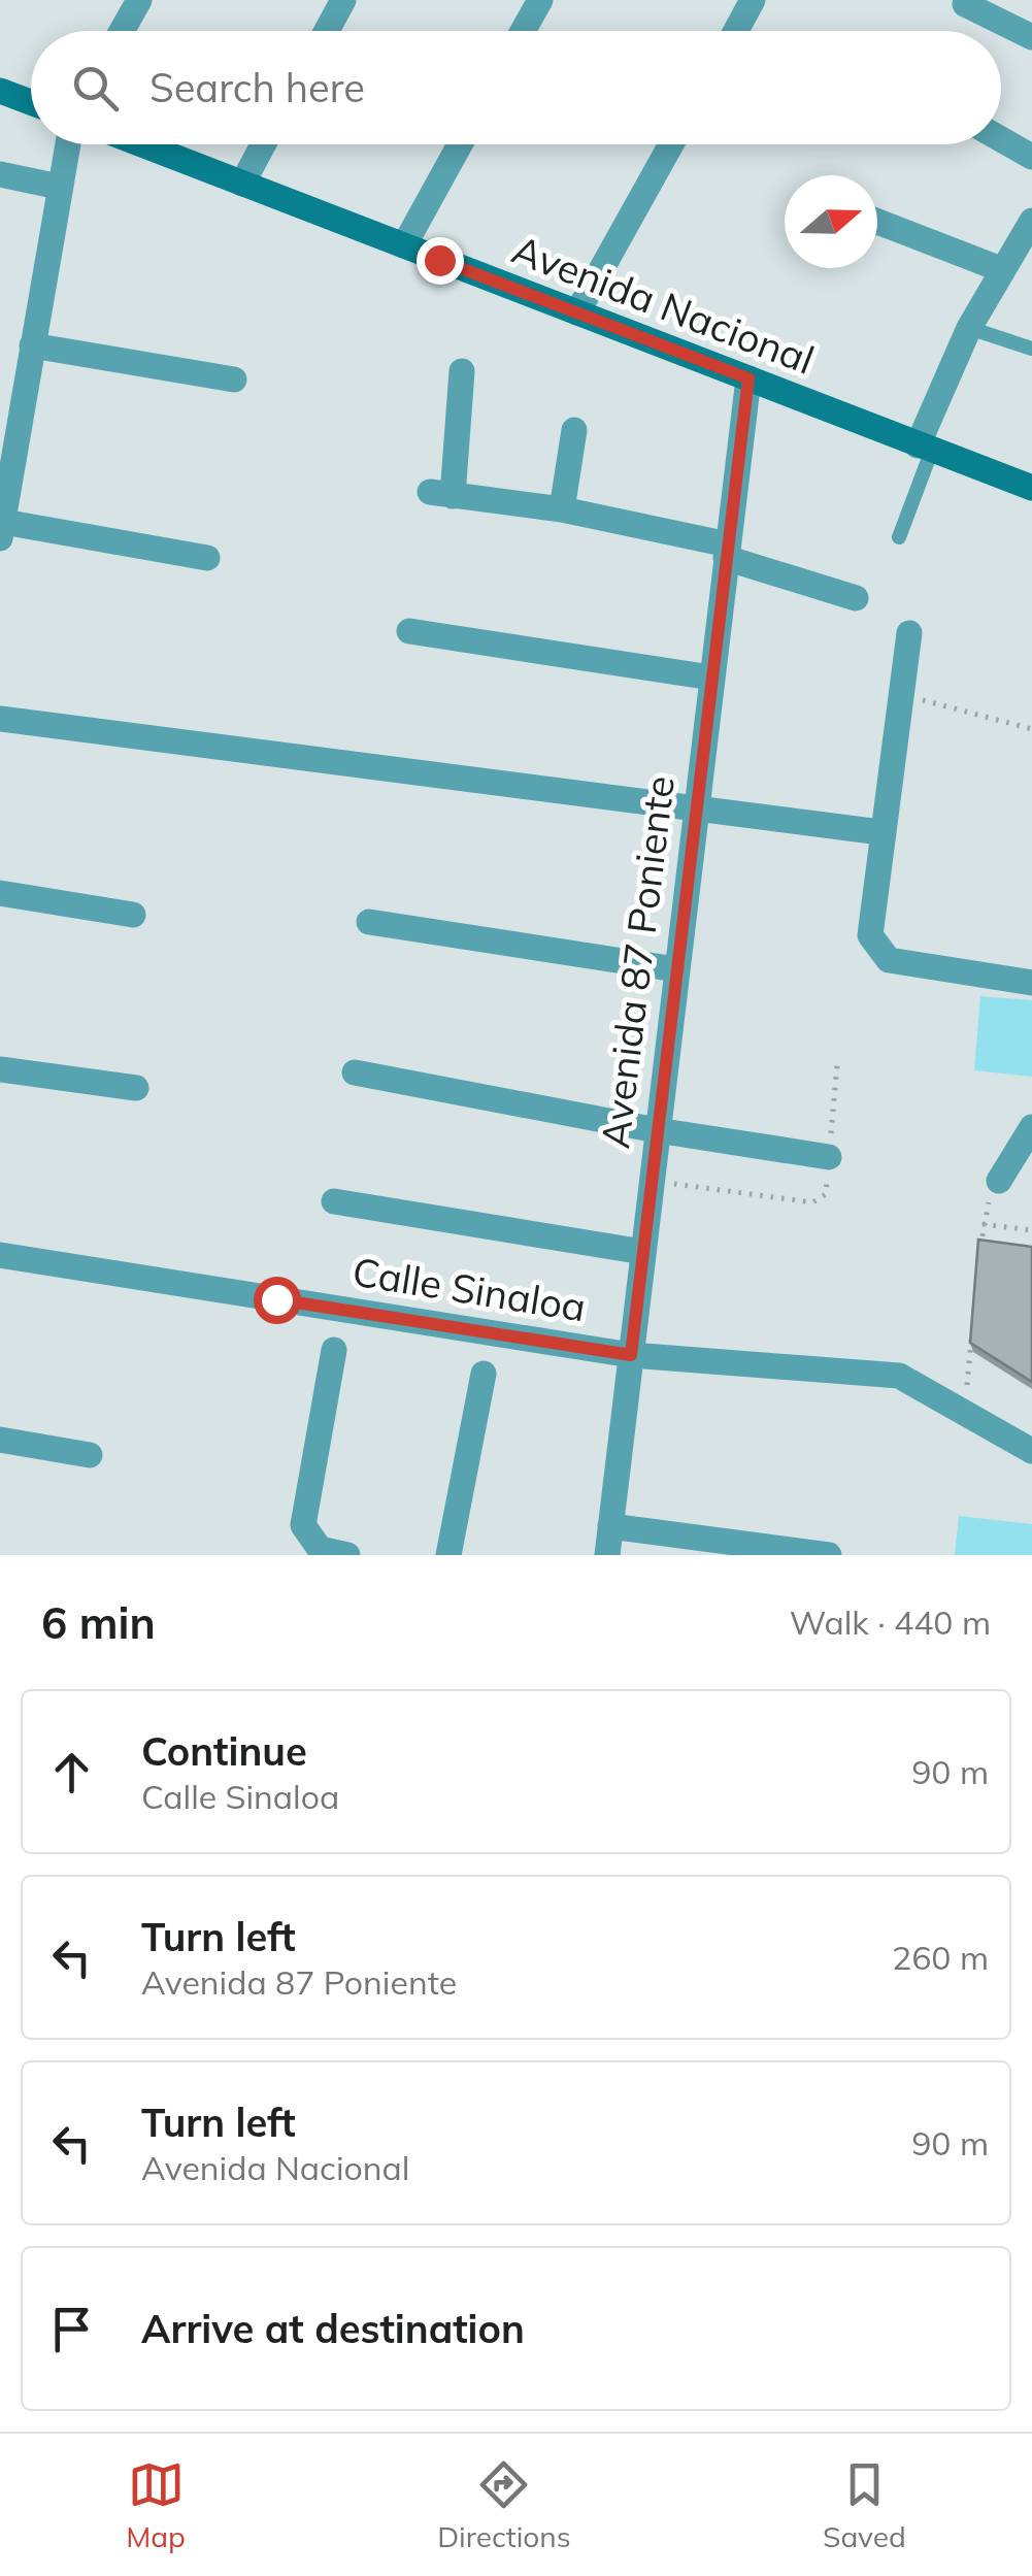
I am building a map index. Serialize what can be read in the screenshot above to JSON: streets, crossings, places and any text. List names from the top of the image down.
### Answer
{
  "streets": {
    "main road": ["Avenida Nacional"],
    "street": ["Avenida 87 Poniente", "Calle Sinaloa"]
  },
  "crossings": [
    ["Avenida Nacional", "Avenida 87 Poniente"],
    ["Avenida 87 Poniente", "Calle Sinaloa"]
  ],
  "north": "right",
  "page": {
    "search": "Search here",
    "heading": ["6 min", "Walk · 440 m"],
    "list": [
      ["Continue", "Calle Sinaloa", "90 m"],
      ["Turn left", "Avenida 87 Poniente", "260 m"],
      ["Turn left", "Avenida Nacional", "90 m"],
      "Arrive at destination"
    ],
    "nav": ["Map", "Directions", "Saved"]
  }
}
